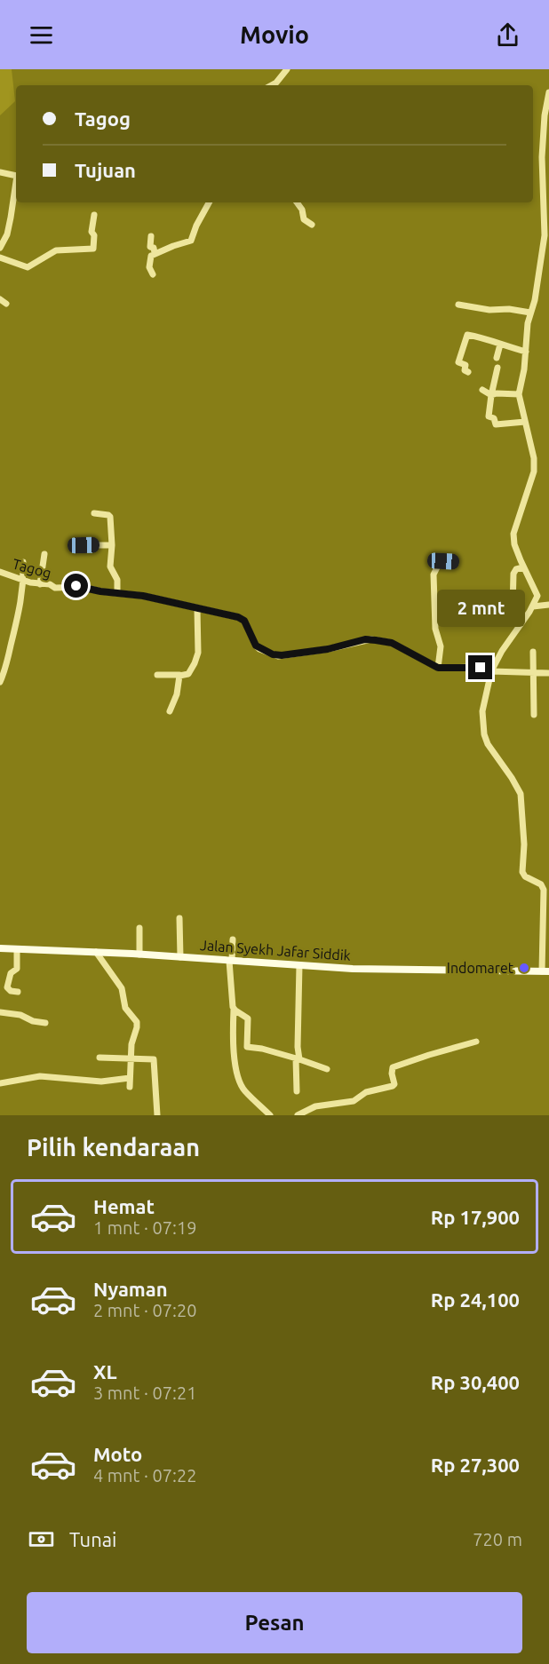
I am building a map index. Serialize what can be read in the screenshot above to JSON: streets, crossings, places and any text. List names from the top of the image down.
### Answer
{
  "streets": {
    "main road": ["Jalan Syekh Jafar Siddik"],
    "street": ["Tagog"]
  },
  "places": ["Indomaret"],
  "page": {
    "header": "Movio",
    "banner": ["Tagog", "Tujuan"],
    "bubble": "2 mnt",
    "heading": "Pilih kendaraan",
    "list": [
      {
        "name": "Hemat",
        "note": "1 mnt · 07:19",
        "value": "Rp 17,900"
      },
      {
        "name": "Nyaman",
        "note": "2 mnt · 07:20",
        "value": "Rp 24,100"
      },
      {
        "name": "XL",
        "note": "3 mnt · 07:21",
        "value": "Rp 30,400"
      },
      {
        "name": "Moto",
        "note": "4 mnt · 07:22",
        "value": "Rp 27,300"
      }
    ],
    "pay": ["Tunai", "720 m"],
    "buttons": "Pesan"
  }
}
